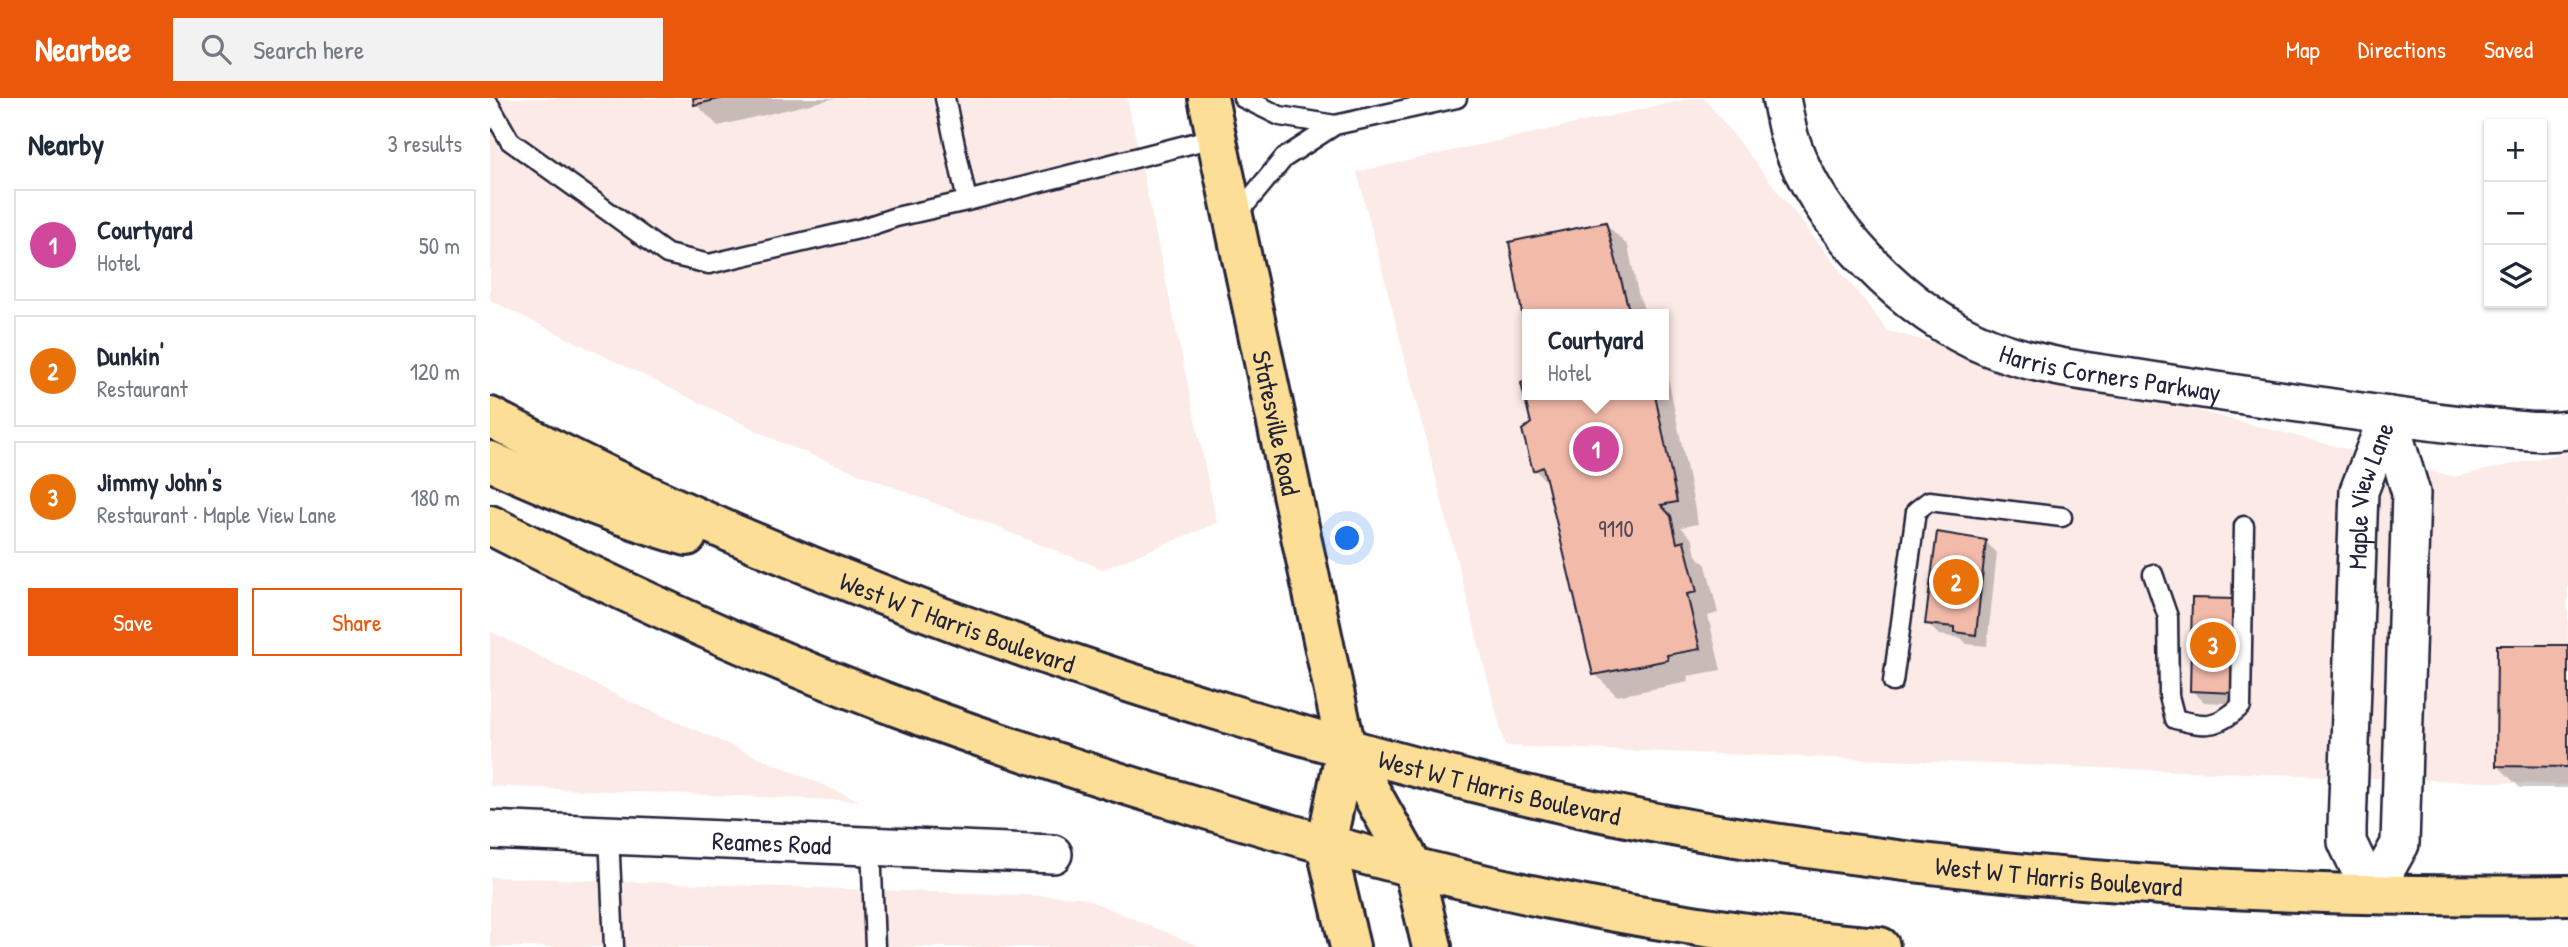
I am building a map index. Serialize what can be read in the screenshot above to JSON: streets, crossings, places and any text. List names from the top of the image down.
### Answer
{
  "streets": {
    "main road": ["Statesville Road", "West W T Harris Boulevard"],
    "street": ["Harris Corners Parkway", "Maple View Lane", "Reames Road"]
  },
  "crossings": [
    ["Harris Corners Parkway", "Maple View Lane"],
    ["Statesville Road", "West W T Harris Boulevard"],
    ["Maple View Lane", "West W T Harris Boulevard"]
  ],
  "house_numbers": ["9110"],
  "page": {
    "header": "Nearbee",
    "search": "Search here",
    "nav": ["Map", "Directions", "Saved"],
    "heading": ["Nearby", "3 results"],
    "map_buttons": ["+", "−"],
    "list": [
      {
        "mark": "1",
        "name": "Courtyard",
        "note": "Hotel",
        "value": "50 m"
      },
      {
        "mark": "2",
        "name": "Dunkin'",
        "note": "Restaurant",
        "value": "120 m"
      },
      {
        "mark": "3",
        "name": "Jimmy John's",
        "note": "Restaurant · Maple View Lane",
        "value": "180 m"
      }
    ],
    "popup": ["Courtyard", "Hotel"],
    "pins": ["1", "2", "3"],
    "buttons": ["Save", "Share"]
  }
}
